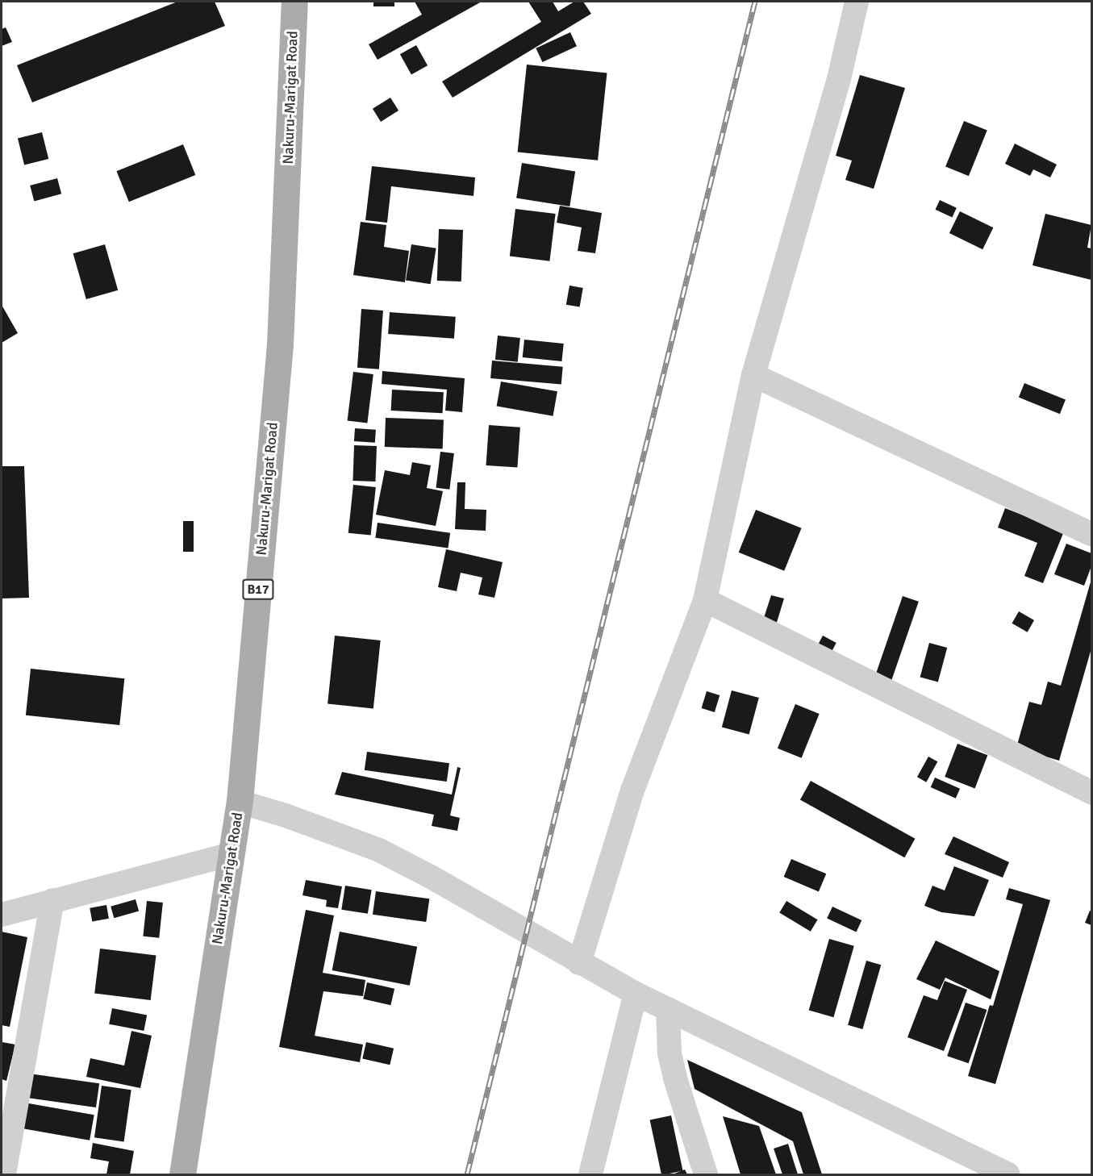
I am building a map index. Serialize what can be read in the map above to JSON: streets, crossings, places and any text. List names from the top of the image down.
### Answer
{
  "streets": {
    "main road": ["Nakuru-Marigat Road", "B17"]
  }
}
